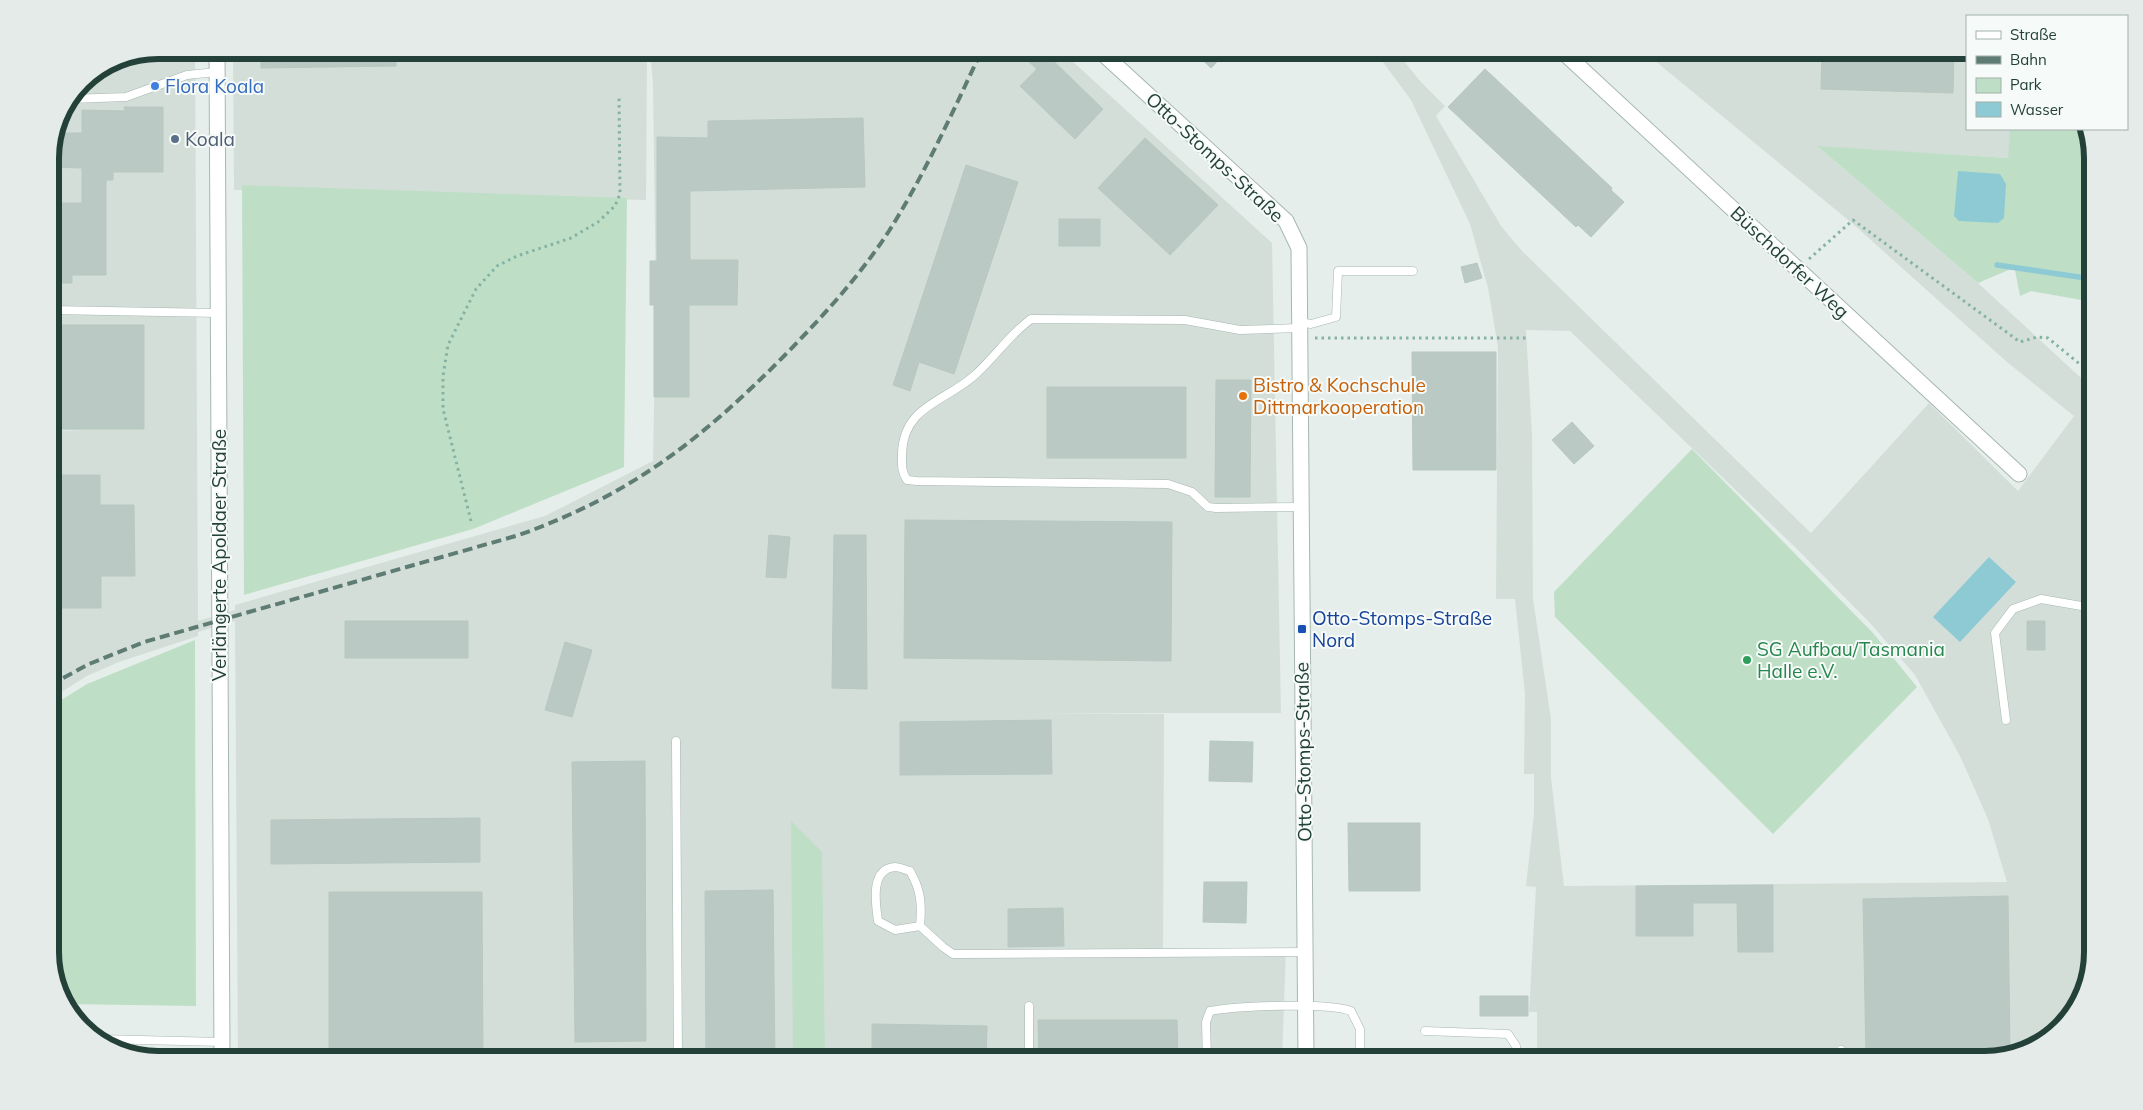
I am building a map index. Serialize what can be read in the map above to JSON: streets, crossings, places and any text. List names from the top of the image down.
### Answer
{
  "streets": {
    "street": ["Otto-Stomps-Straße", "Büschdorfer Weg", "Verlängerte Apoldaer Straße"]
  },
  "places": {
    "other": [
      "Flora Koala",
      "Koala",
      "Bistro & Kochschule Dittmarkooperation",
      "SG Aufbau/Tasmania Halle e.V."
    ],
    "transit": ["Otto-Stomps-Straße Nord"]
  },
  "legend": [
    "Straße",
    "Bahn",
    "Park",
    "Wasser"
  ]
}
